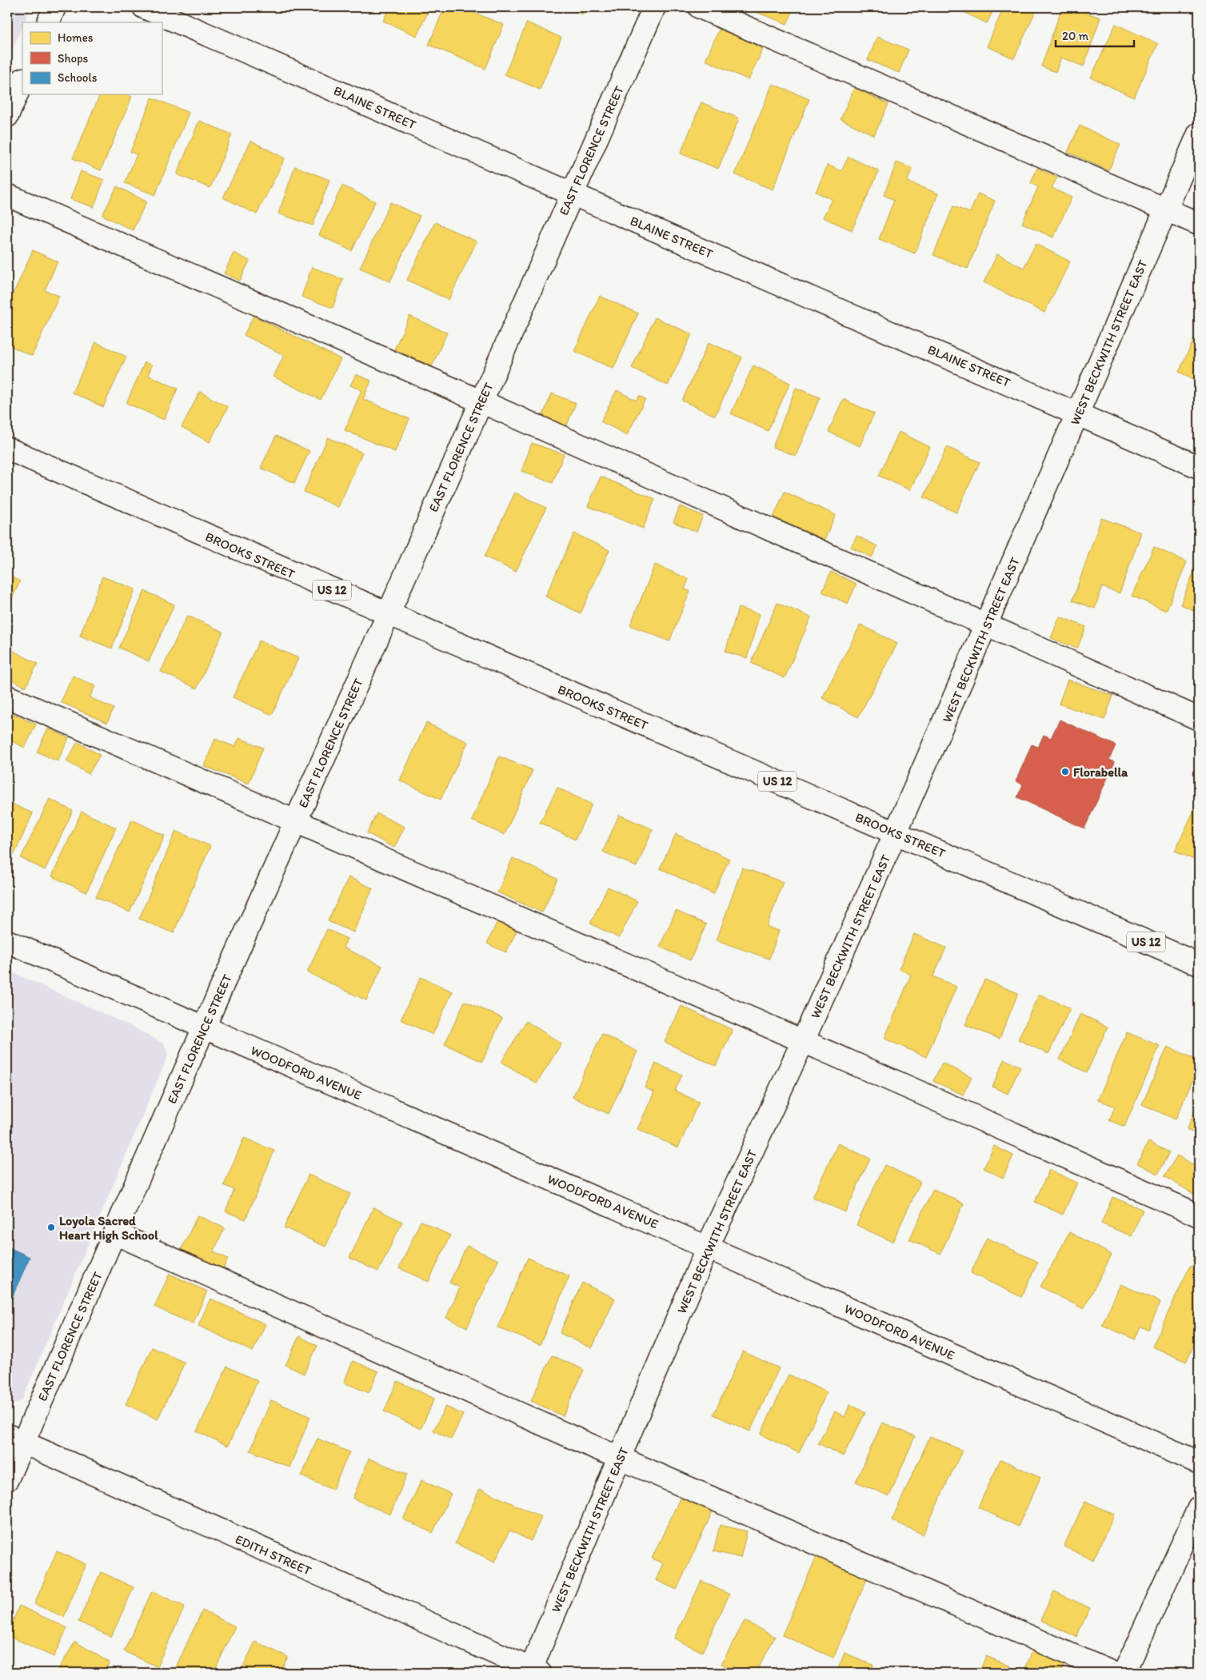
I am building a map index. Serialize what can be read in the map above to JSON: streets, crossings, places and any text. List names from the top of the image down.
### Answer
{
  "streets": {
    "main road": [
      "BLAINE STREET",
      "EAST FLORENCE STREET",
      "WEST BECKWITH STREET EAST",
      "BROOKS STREET",
      "US 12",
      "WOODFORD AVENUE",
      "EDITH STREET"
    ]
  },
  "crossings": [
    ["BLAINE STREET", "EAST FLORENCE STREET"],
    ["BLAINE STREET", "WEST BECKWITH STREET EAST"],
    ["EAST FLORENCE STREET", "BROOKS STREET"],
    ["EAST FLORENCE STREET", "WOODFORD AVENUE"],
    ["EAST FLORENCE STREET", "EDITH STREET"],
    ["WEST BECKWITH STREET EAST", "BROOKS STREET"],
    ["WEST BECKWITH STREET EAST", "WOODFORD AVENUE"],
    ["WEST BECKWITH STREET EAST", "EDITH STREET"]
  ],
  "places": ["Florabella", "Loyola Sacred Heart High School"],
  "legend": ["Homes", "Shops", "Schools"],
  "scale_bar": "20 m"
}
